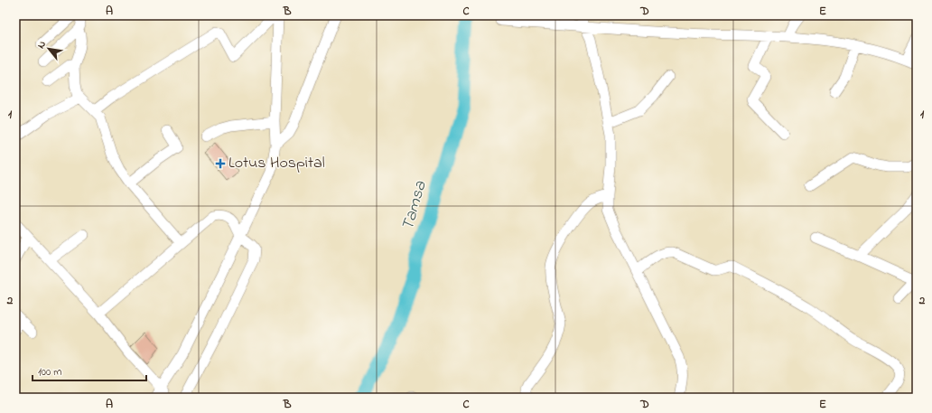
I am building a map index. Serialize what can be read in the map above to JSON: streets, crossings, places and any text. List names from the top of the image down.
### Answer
{
  "water": ["Tamsa"],
  "places": {
    "health": ["Lotus Hospital"]
  },
  "scale_bar": "100 m",
  "north": "top left",
  "grid": {
    "columns": [
      "A",
      "B",
      "C",
      "D",
      "E"
    ],
    "rows": ["1", "2"]
  }
}
